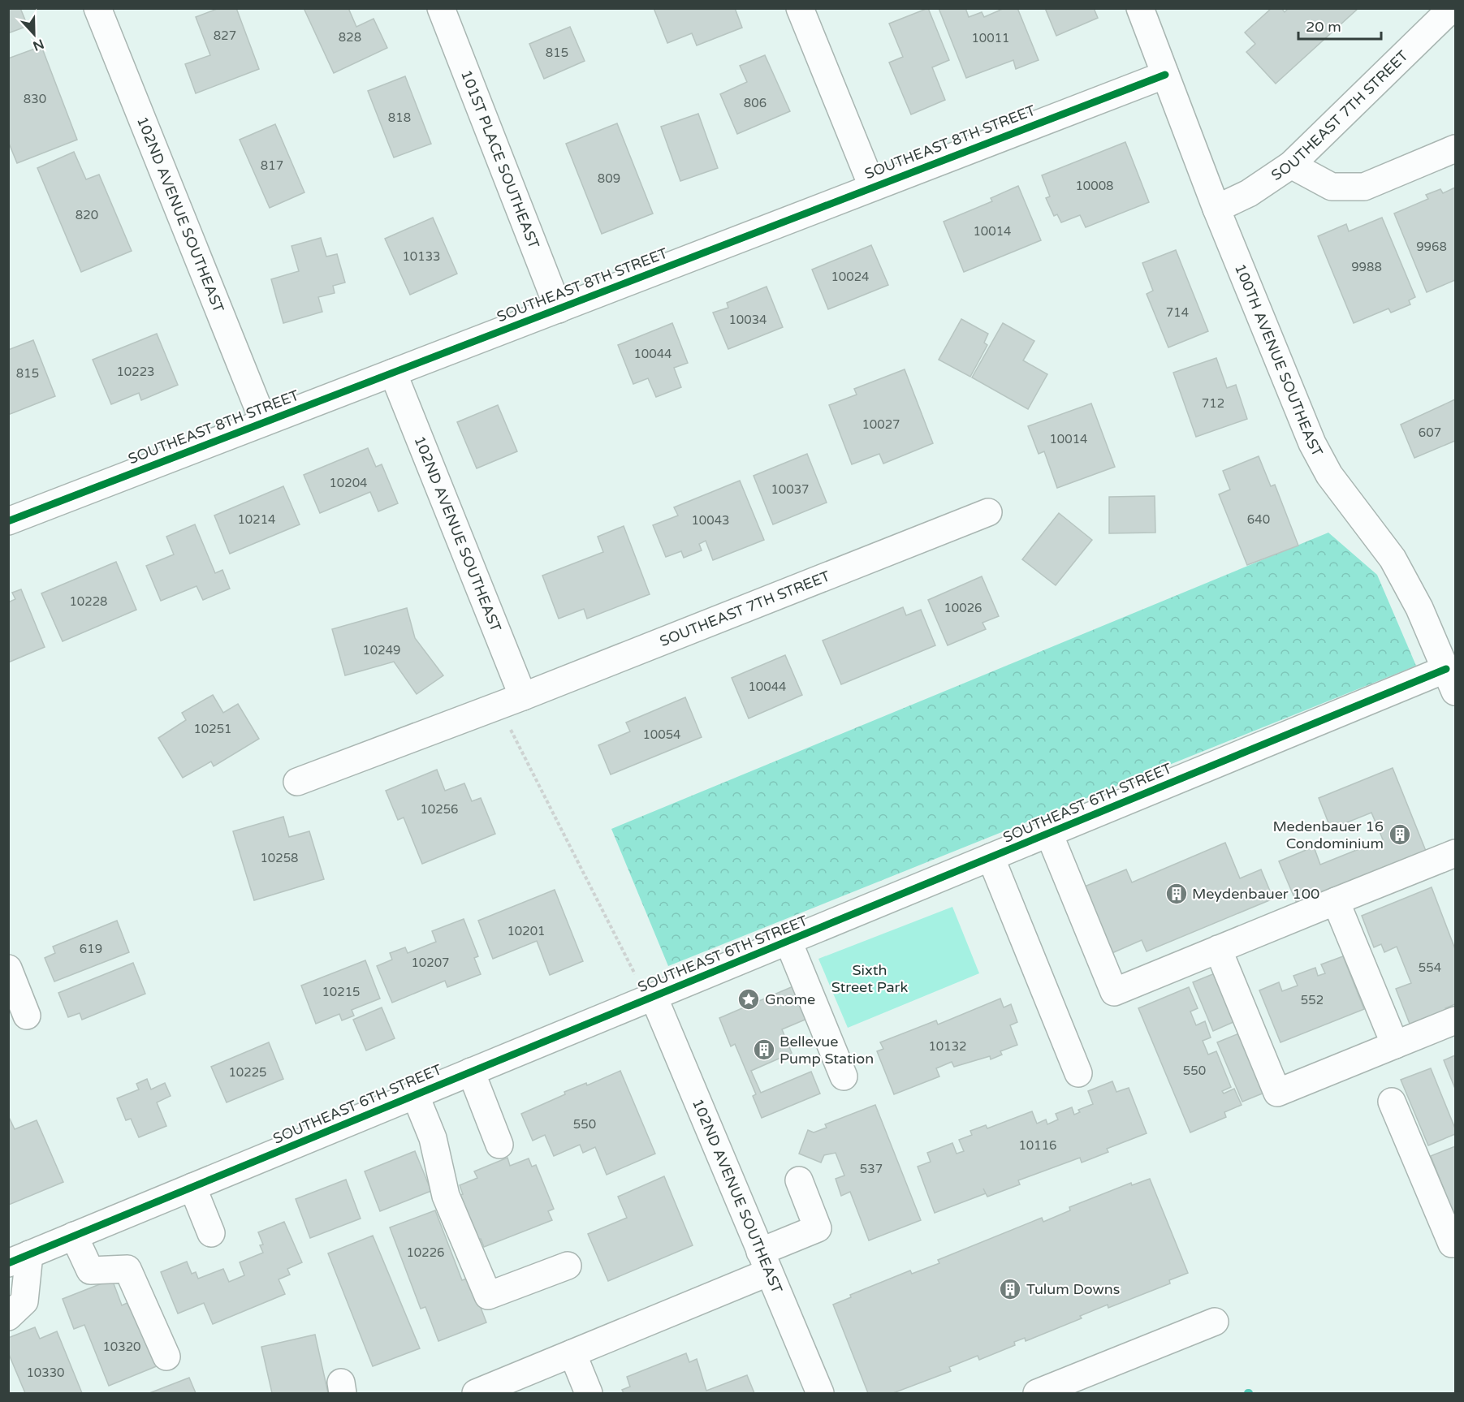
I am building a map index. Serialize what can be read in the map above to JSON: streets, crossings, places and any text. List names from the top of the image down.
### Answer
{
  "streets": {
    "street": [
      "SOUTHEAST 7TH STREET",
      "SOUTHEAST 8TH STREET",
      "101ST PLACE SOUTHEAST",
      "102ND AVENUE SOUTHEAST",
      "100TH AVENUE SOUTHEAST",
      "SOUTHEAST 6TH STREET"
    ]
  },
  "crossings": [
    ["SOUTHEAST 7TH STREET", "102ND AVENUE SOUTHEAST"],
    ["SOUTHEAST 7TH STREET", "100TH AVENUE SOUTHEAST"],
    ["SOUTHEAST 8TH STREET", "101ST PLACE SOUTHEAST"],
    ["SOUTHEAST 8TH STREET", "102ND AVENUE SOUTHEAST"],
    ["SOUTHEAST 8TH STREET", "100TH AVENUE SOUTHEAST"],
    ["102ND AVENUE SOUTHEAST", "SOUTHEAST 6TH STREET"],
    ["100TH AVENUE SOUTHEAST", "SOUTHEAST 6TH STREET"]
  ],
  "parks": ["Sixth Street Park"],
  "places": {
    "building": [
      "Medenbauer 16 Condominium",
      "Meydenbauer 100",
      "Bellevue Pump Station",
      "Tulum Downs"
    ],
    "place": ["Gnome"]
  },
  "house_numbers": [
    "827",
    "828",
    "10011",
    "815",
    "830",
    "806",
    "818",
    "817",
    "809",
    "10008",
    "820",
    "10014",
    "9968",
    "10133",
    "9988",
    "10024",
    "714",
    "10034",
    "10044",
    "10223",
    "815",
    "712",
    "10027",
    "607",
    "10014",
    "10204",
    "10037",
    "10214",
    "640",
    "10043",
    "10228",
    "10026",
    "10249",
    "10044",
    "10251",
    "10054",
    "10256",
    "10258",
    "10201",
    "619",
    "10207",
    "554",
    "10215",
    "552",
    "10132",
    "550",
    "10225",
    "550",
    "10116",
    "537",
    "10226",
    "10320",
    "10330"
  ],
  "scale_bar": "20 m",
  "north": "bottom"
}
